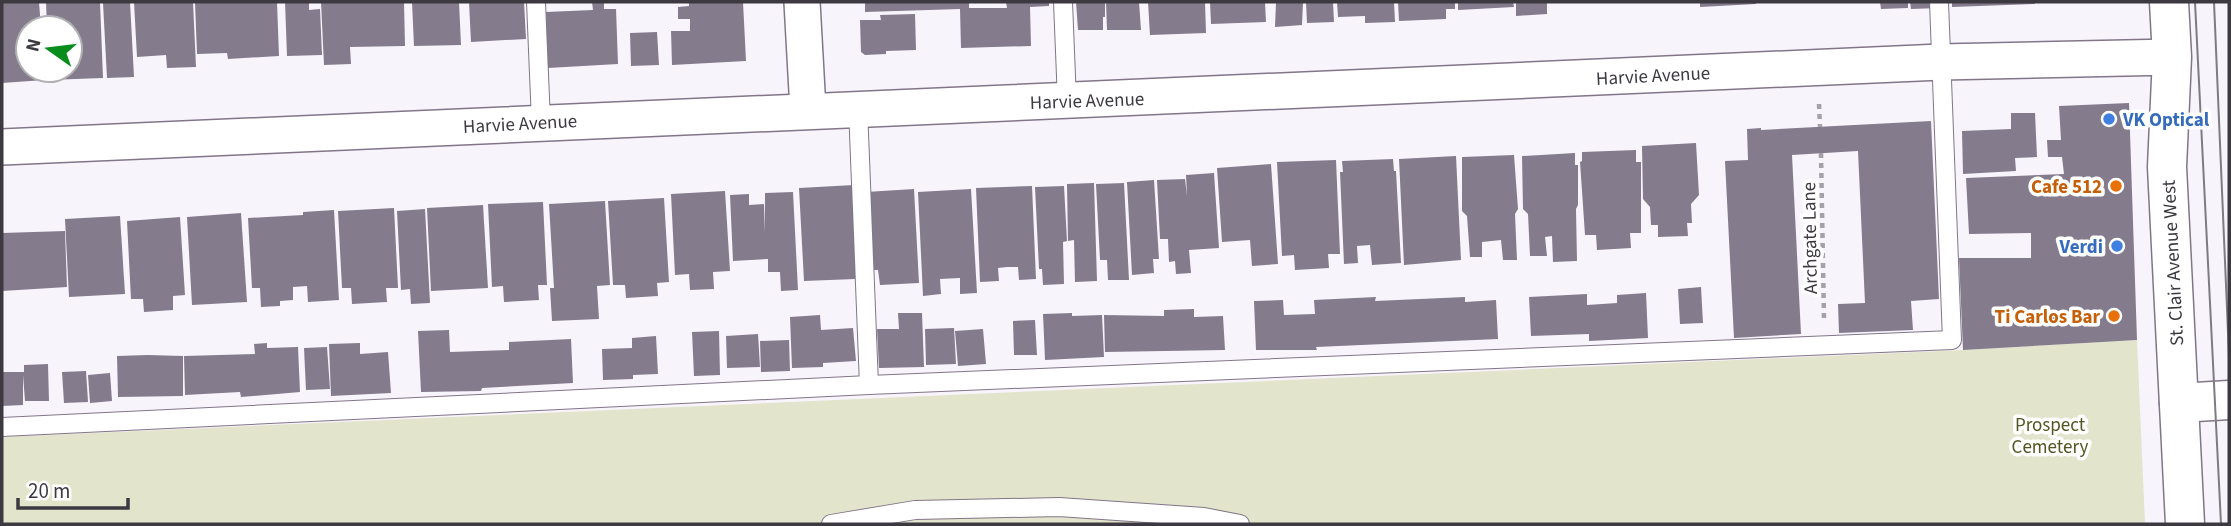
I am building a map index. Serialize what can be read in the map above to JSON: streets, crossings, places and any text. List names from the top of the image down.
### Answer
{
  "streets": {
    "main road": ["St. Clair Avenue West"],
    "street": ["Harvie Avenue"],
    "path": ["Archgate Lane"]
  },
  "crossings": [
    ["Harvie Avenue", "St. Clair Avenue West"]
  ],
  "parks": ["Prospect Cemetery"],
  "places": [
    "VK Optical",
    "Cafe 512",
    "Verdi",
    "Ti Carlos Bar"
  ],
  "scale_bar": "20 m",
  "north": "left"
}
